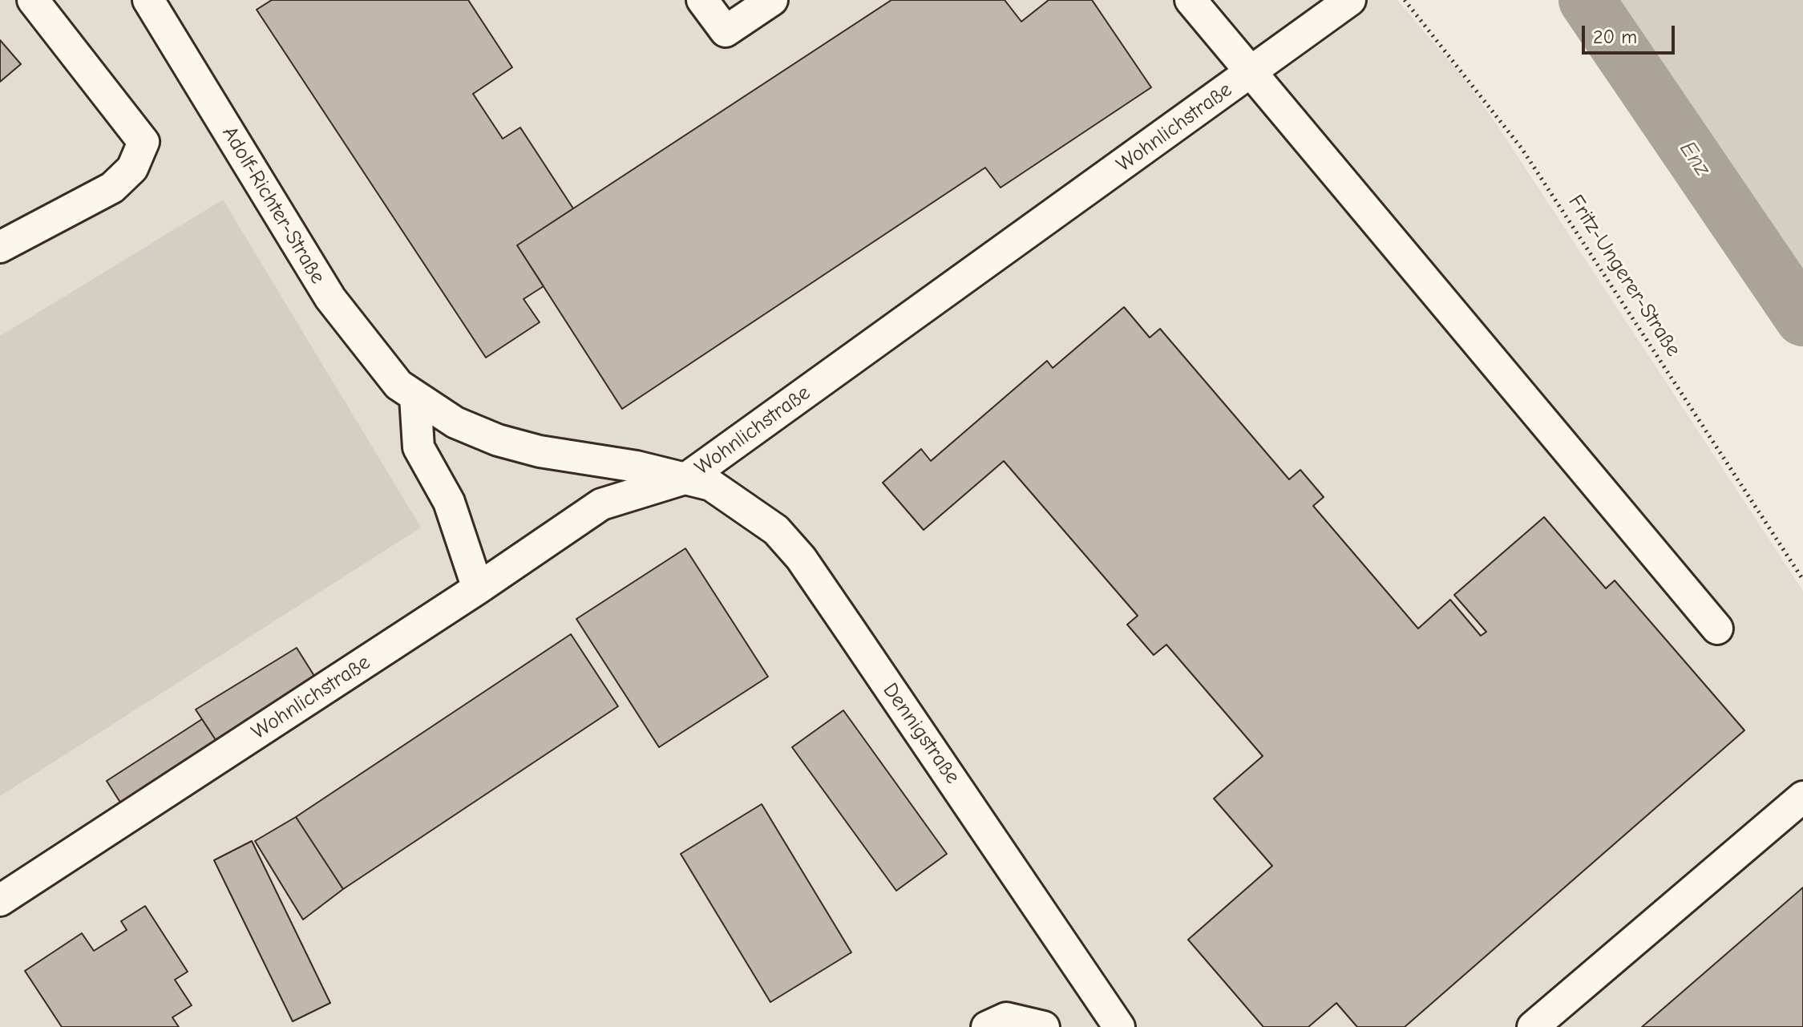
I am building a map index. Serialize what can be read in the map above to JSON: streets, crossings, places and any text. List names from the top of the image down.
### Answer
{
  "streets": {
    "street": ["Wohnlichstraße", "Adolf-Richter-Straße", "Dennigstraße"],
    "path": ["Fritz-Ungerer-Straße"]
  },
  "crossings": [
    ["Wohnlichstraße", "Adolf-Richter-Straße"],
    ["Wohnlichstraße", "Dennigstraße"],
    ["Adolf-Richter-Straße", "Dennigstraße"]
  ],
  "water": ["Enz"],
  "scale_bar": "20 m"
}
